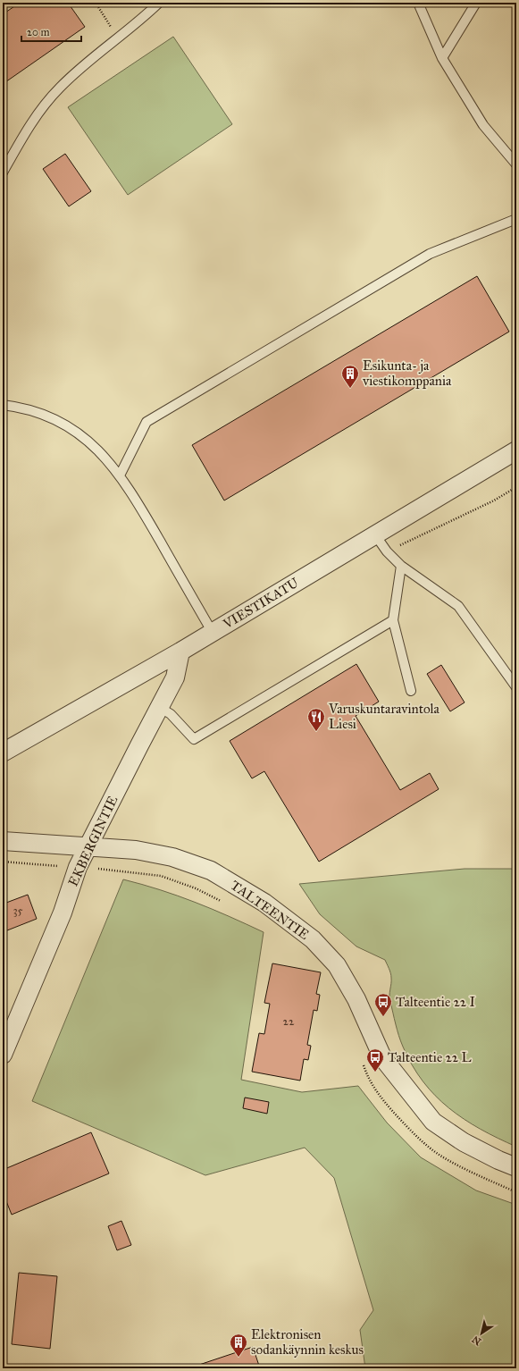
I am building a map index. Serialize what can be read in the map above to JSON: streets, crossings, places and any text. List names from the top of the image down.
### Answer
{
  "streets": {
    "street": ["VIESTIKATU", "EKBERGINTIE", "TALTEENTIE"]
  },
  "crossings": [
    ["VIESTIKATU", "EKBERGINTIE"],
    ["EKBERGINTIE", "TALTEENTIE"]
  ],
  "places": {
    "building": ["Esikunta- ja viestikomppania", "Elektronisen sodankäynnin keskus"],
    "restaurant": ["Varuskuntaravintola Liesi"],
    "bus stop": ["Talteentie 22 I", "Talteentie 22 L"]
  },
  "house_numbers": ["35", "22"],
  "scale_bar": "20 m",
  "north": "bottom left"
}
